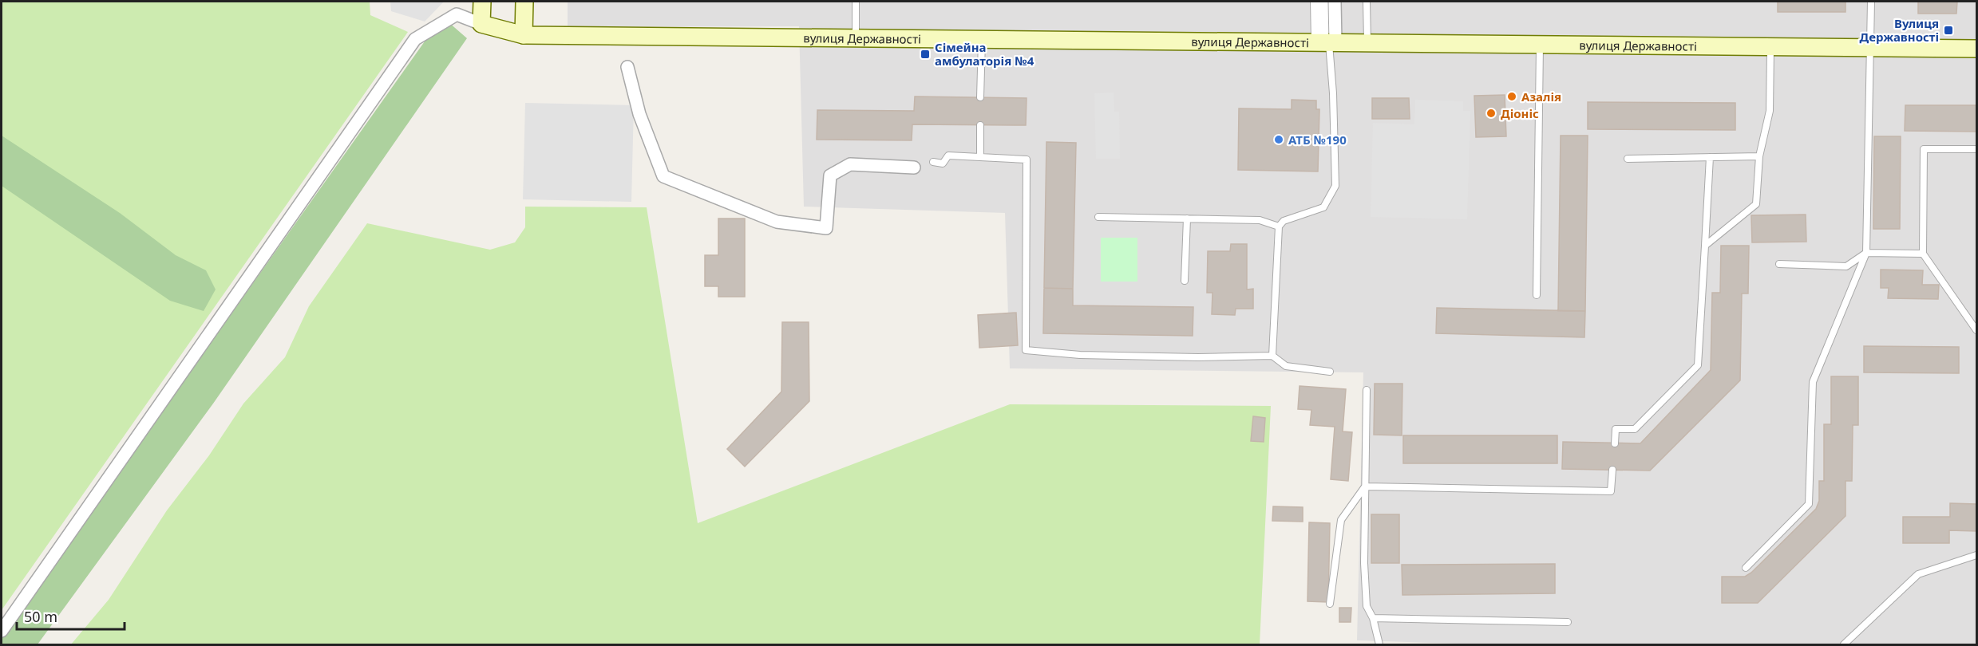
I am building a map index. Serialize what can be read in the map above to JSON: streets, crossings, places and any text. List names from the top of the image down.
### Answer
{
  "streets": {
    "street": ["вулиця Державності"]
  },
  "places": {
    "transit": ["Вулиця Державності", "Сімейна амбулаторія №4"],
    "other": ["Азалія", "Діоніс", "АТБ №190"]
  },
  "scale_bar": "50 m"
}
